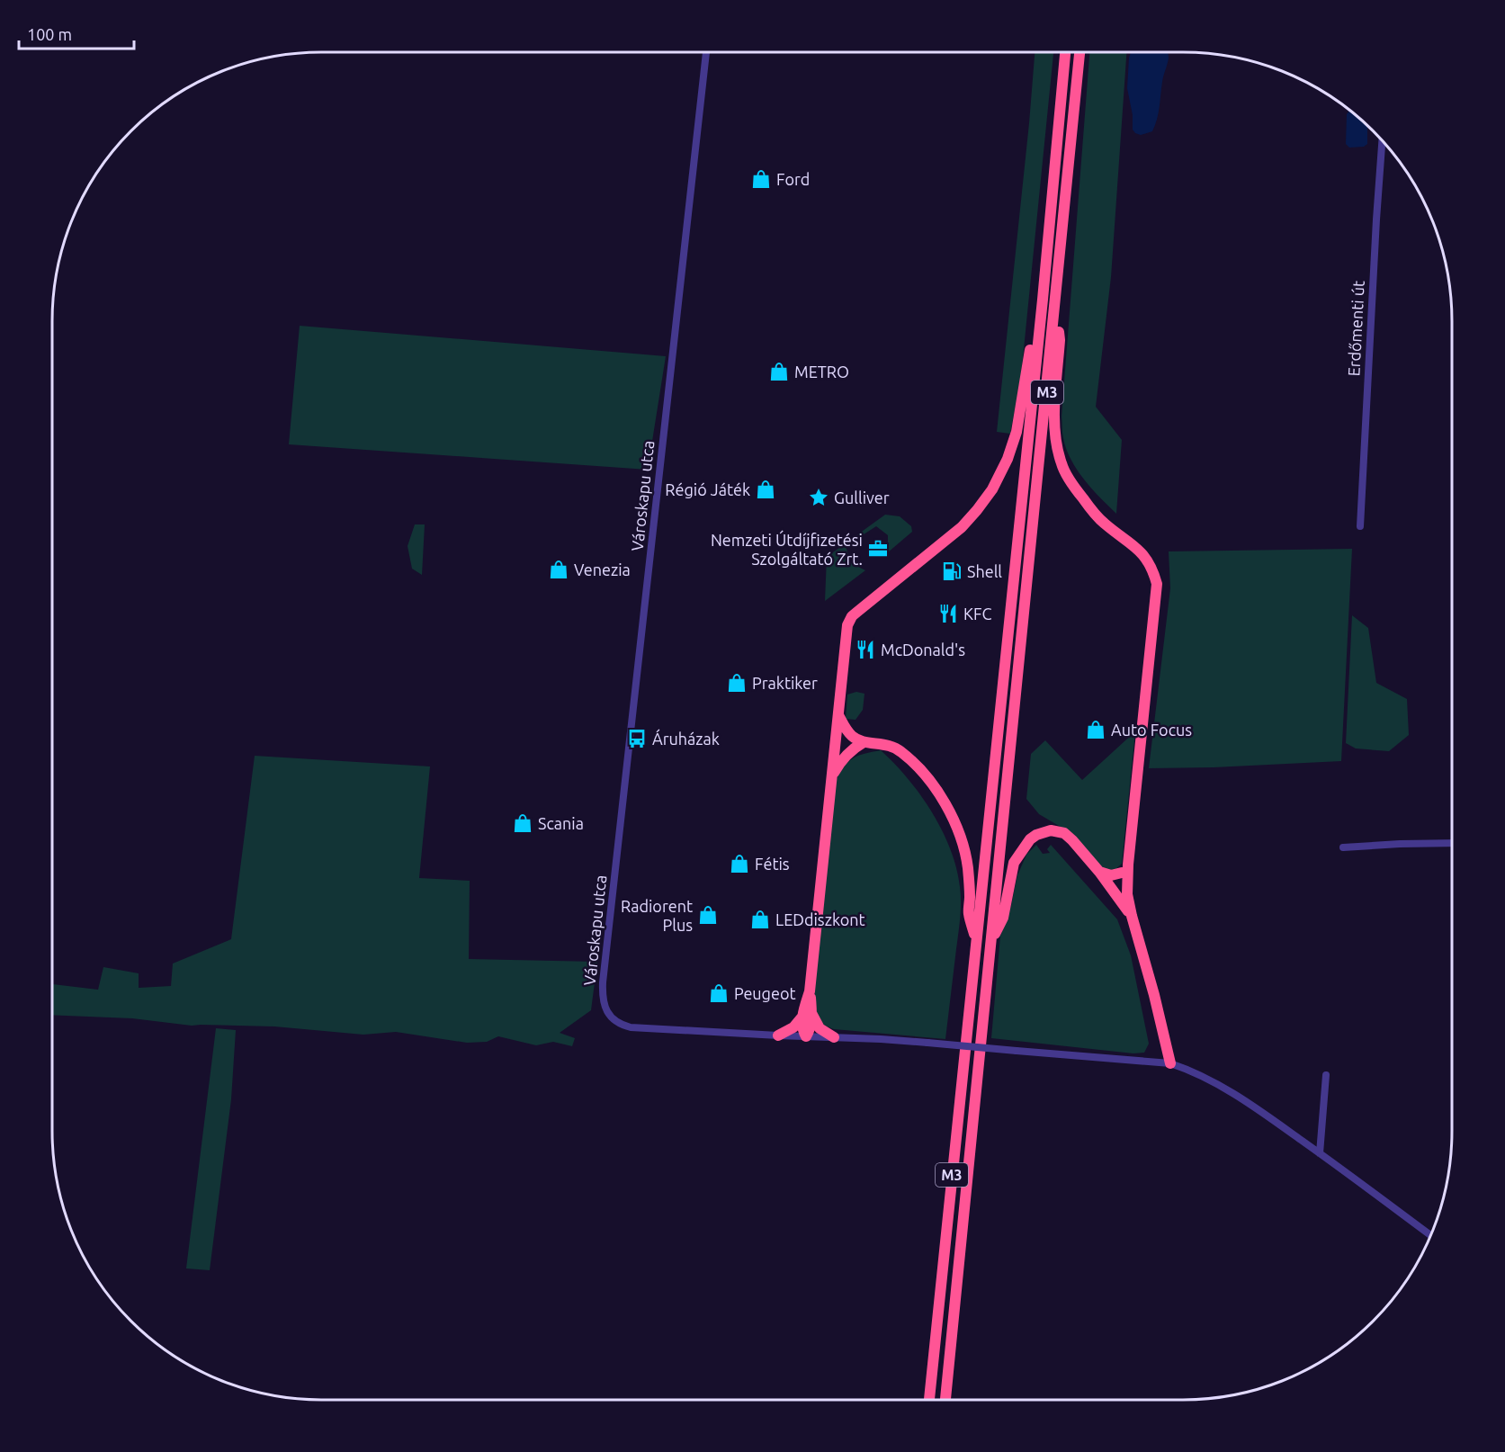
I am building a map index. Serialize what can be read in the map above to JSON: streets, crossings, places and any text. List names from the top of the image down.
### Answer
{
  "streets": {
    "highway": ["M3"],
    "street": ["Erdőmenti út", "Városkapu utca"]
  },
  "places": {
    "shop": [
      "Ford",
      "METRO",
      "Régió Játék",
      "Venezia",
      "Praktiker",
      "Auto Focus",
      "Scania",
      "Fétis",
      "Radiorent Plus",
      "LEDdiszkont",
      "Peugeot"
    ],
    "place": ["Gulliver"],
    "office": ["Nemzeti Útdíjfizetési Szolgáltató Zrt."],
    "fuel station": ["Shell"],
    "restaurant": ["KFC", "McDonald's"],
    "bus stop": ["Áruházak"]
  },
  "scale_bar": "100 m"
}
